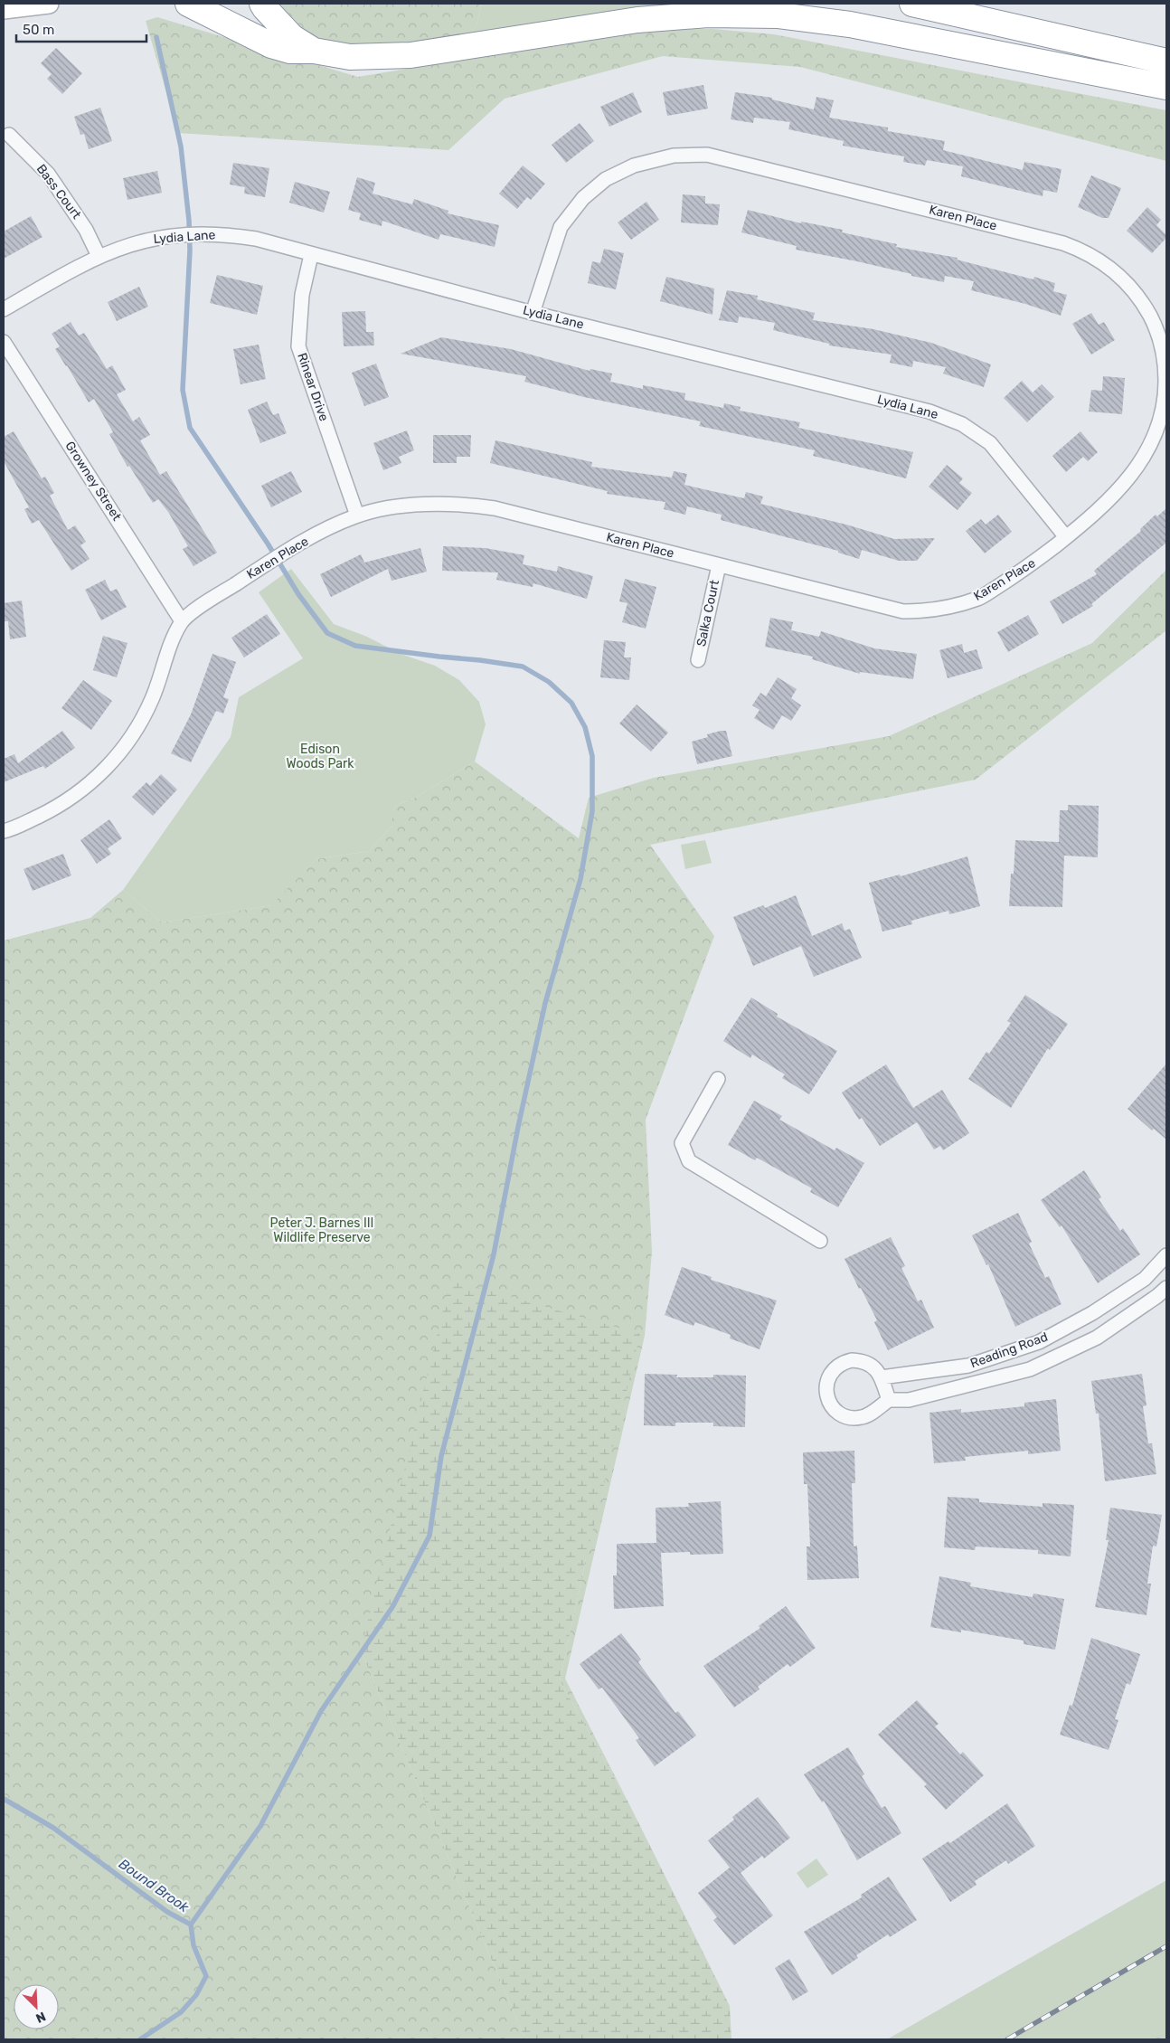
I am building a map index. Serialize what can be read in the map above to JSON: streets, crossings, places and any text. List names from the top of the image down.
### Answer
{
  "streets": {
    "street": [
      "Bass Court",
      "Karen Place",
      "Lydia Lane",
      "Rinear Drive",
      "Growney Street",
      "Salka Court",
      "Reading Road"
    ]
  },
  "crossings": [
    ["Bass Court", "Lydia Lane"],
    ["Karen Place", "Lydia Lane"],
    ["Karen Place", "Rinear Drive"],
    ["Karen Place", "Growney Street"],
    ["Karen Place", "Salka Court"],
    ["Lydia Lane", "Rinear Drive"]
  ],
  "water": ["Bound Brook"],
  "parks": ["Edison Woods Park", "Peter J. Barnes III Wildlife Preserve"],
  "scale_bar": "50 m",
  "north": "bottom right"
}
